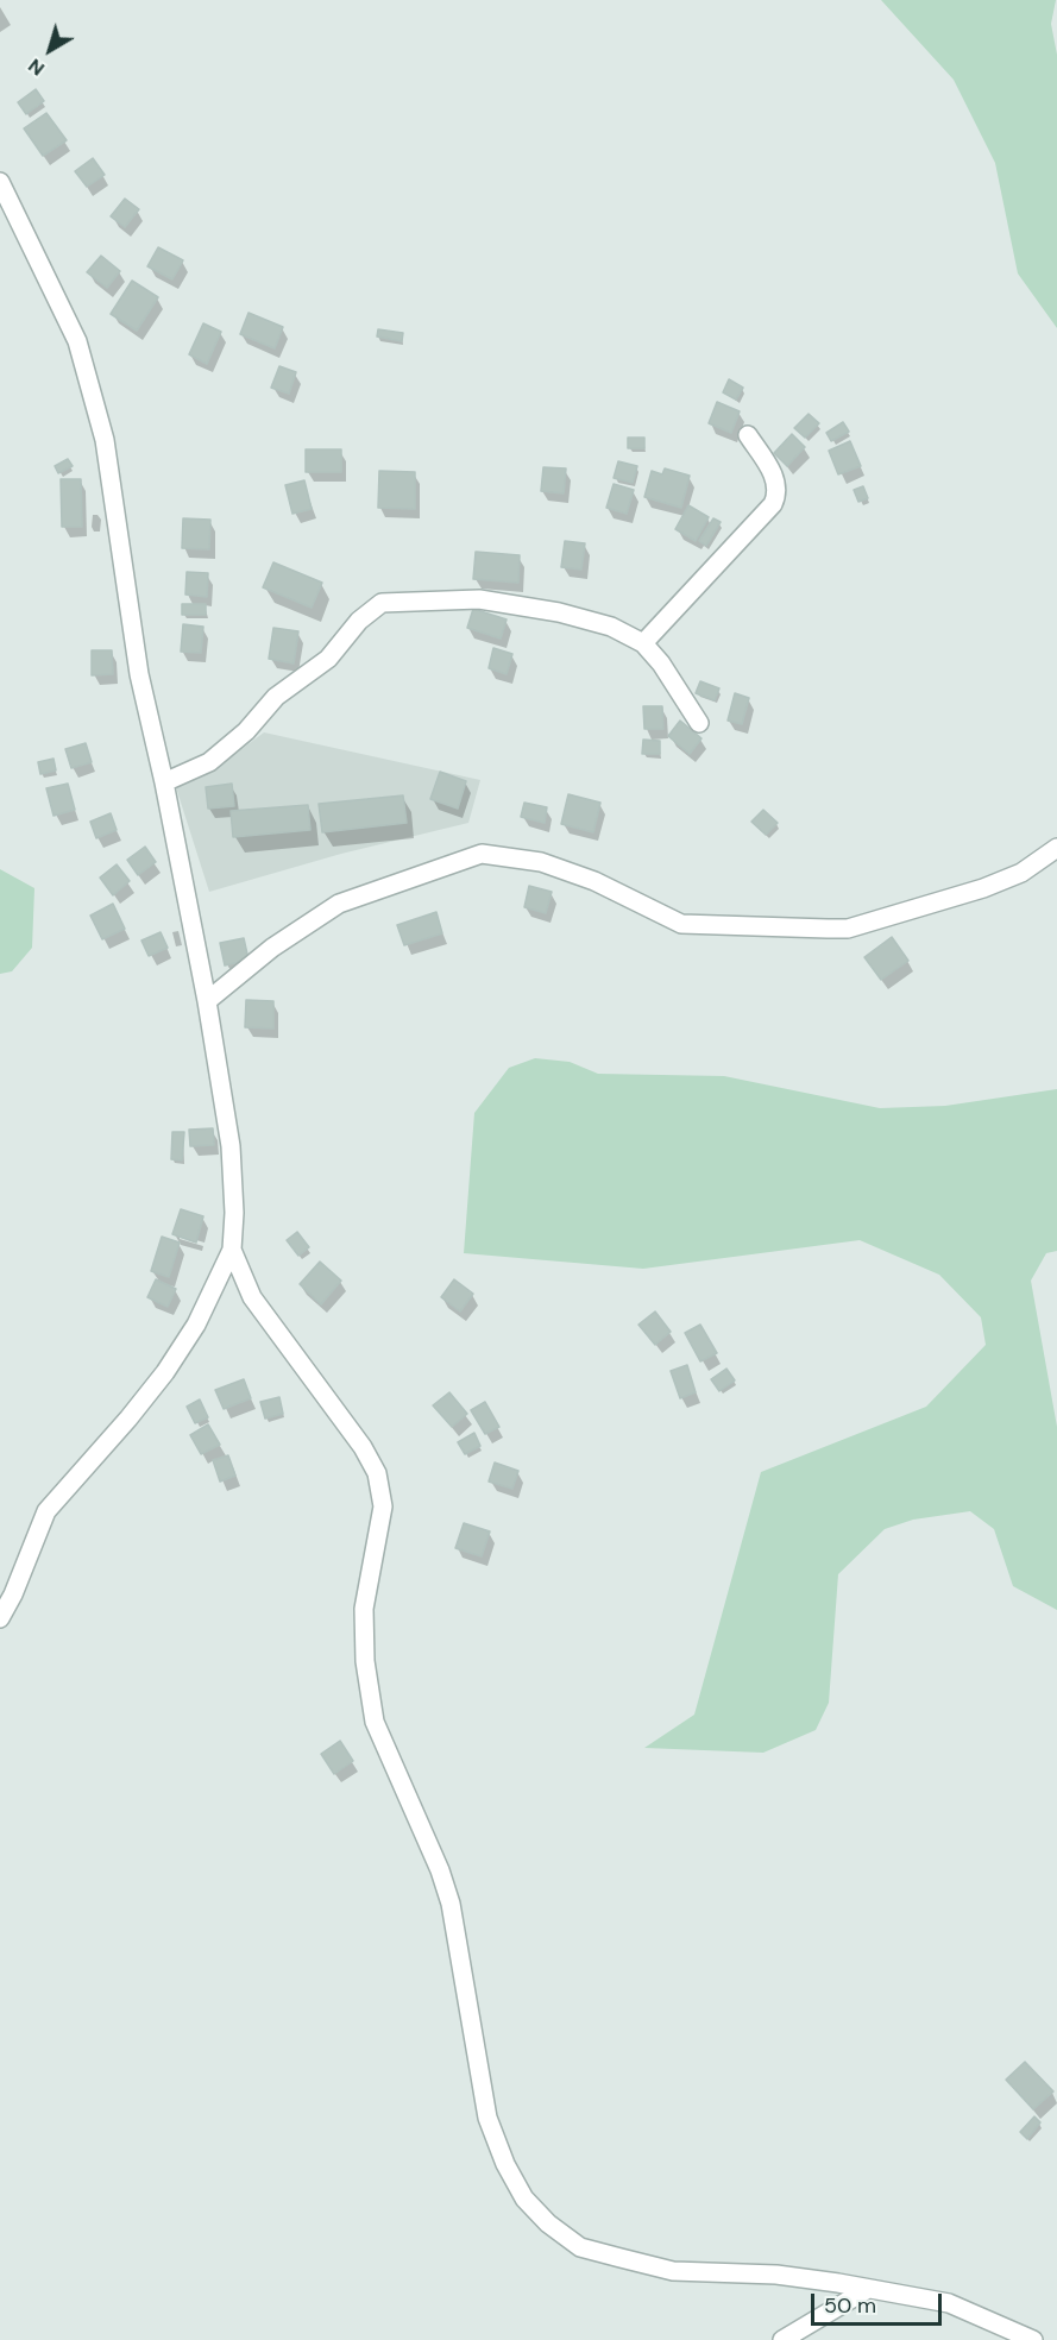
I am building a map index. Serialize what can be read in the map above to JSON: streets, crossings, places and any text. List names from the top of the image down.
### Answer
{
  "scale_bar": "50 m",
  "north": "bottom left"
}
